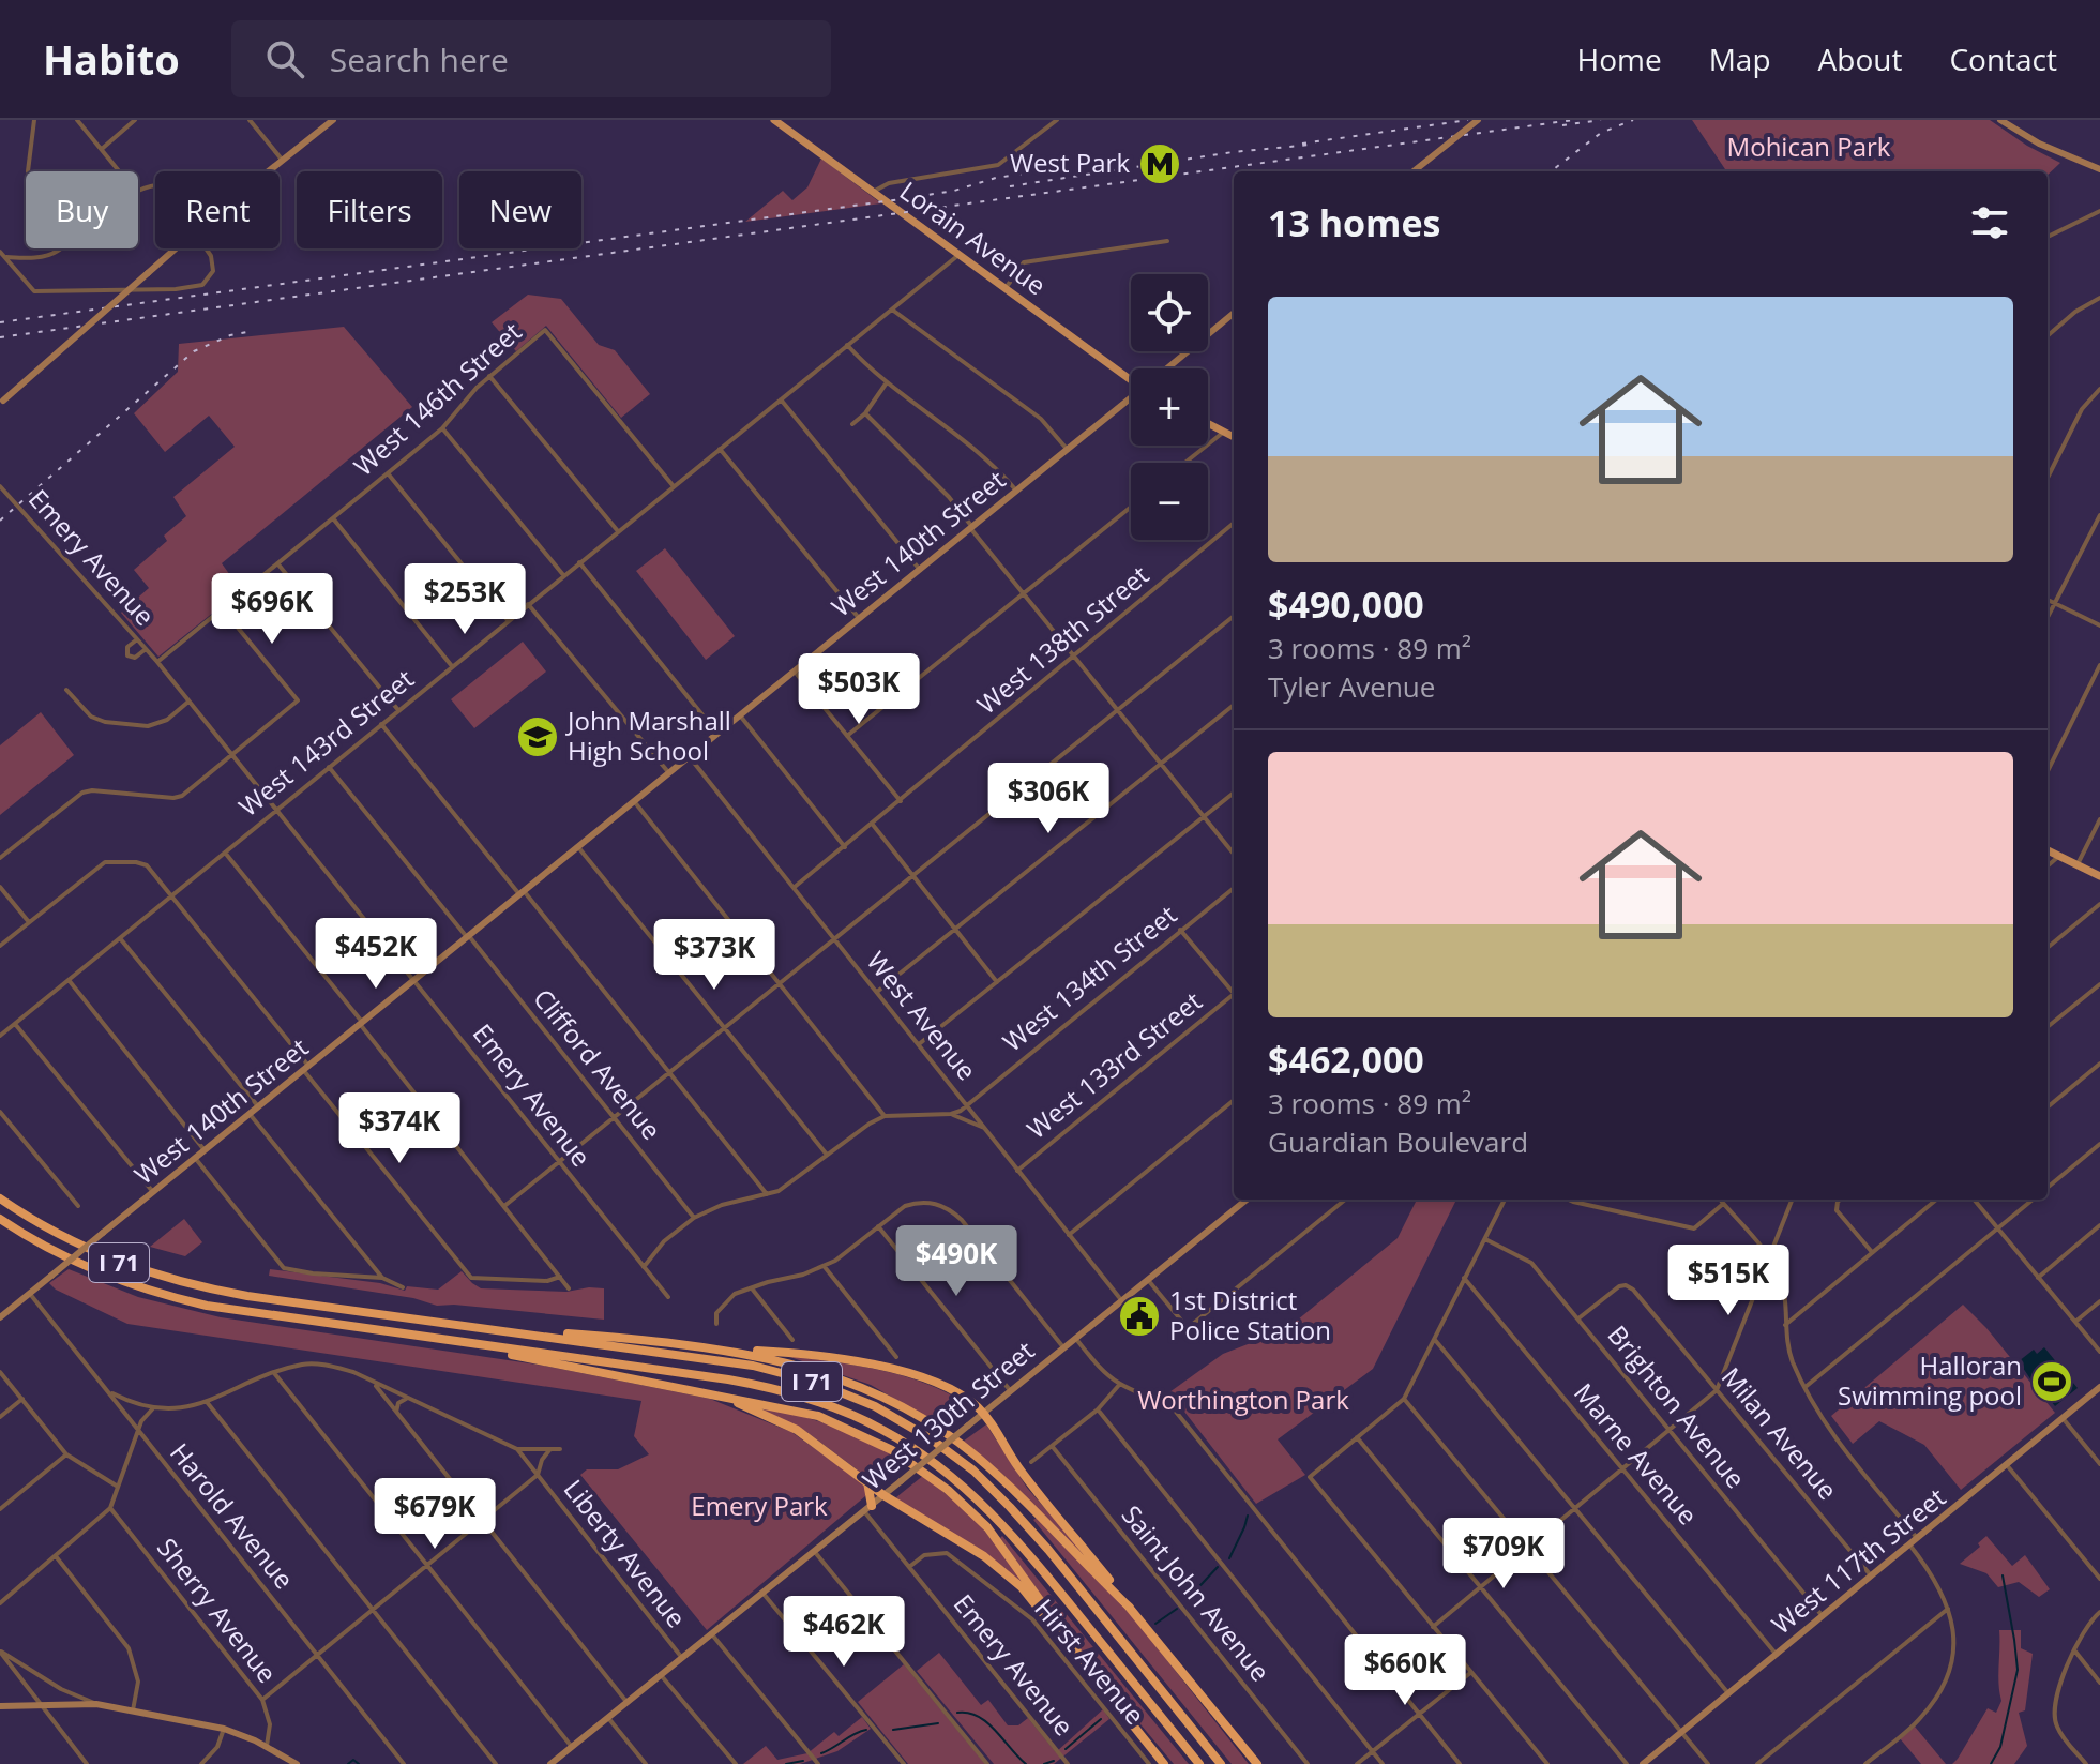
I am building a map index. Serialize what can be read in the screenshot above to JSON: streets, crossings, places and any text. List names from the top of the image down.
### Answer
{
  "streets": {
    "highway": ["I 71"],
    "main road": [
      "Lorain Avenue",
      "West 140th Street",
      "West 130th Street",
      "West 117th Street"
    ],
    "street": [
      "West 146th Street",
      "Emery Avenue",
      "West 138th Street",
      "West 143rd Street",
      "West 134th Street",
      "West Avenue",
      "Clifford Avenue",
      "West 133rd Street",
      "Brighton Avenue",
      "Milan Avenue",
      "Marne Avenue",
      "Harold Avenue",
      "Liberty Avenue",
      "Saint John Avenue",
      "Sherry Avenue",
      "Hirst Avenue"
    ]
  },
  "crossings": [
    ["Lorain Avenue", "West 143rd Street"],
    ["West 146th Street", "Emery Avenue"],
    ["West 146th Street", "West 143rd Street"],
    ["West 140th Street", "Emery Avenue"],
    ["West 140th Street", "West Avenue"],
    ["West 140th Street", "Clifford Avenue"],
    ["West 140th Street", "Harold Avenue"],
    ["Emery Avenue", "West 143rd Street"],
    ["Emery Avenue", "West 130th Street"],
    ["Emery Avenue", "Hirst Avenue"],
    ["West 138th Street", "West Avenue"],
    ["West 143rd Street", "Clifford Avenue"],
    ["West 134th Street", "West Avenue"],
    ["West Avenue", "West 133rd Street"],
    ["West Avenue", "West 130th Street"],
    ["Brighton Avenue", "Milan Avenue"],
    ["Brighton Avenue", "West 117th Street"],
    ["West 130th Street", "Liberty Avenue"],
    ["Milan Avenue", "West 117th Street"],
    ["Marne Avenue", "West 117th Street"]
  ],
  "parks": ["Mohican Park", "Worthington Park", "Emery Park"],
  "places": {
    "metro station": ["West Park"],
    "school or university": ["John Marshall High School"],
    "public building": ["1st District Police Station"],
    "sports": ["Halloran Swimming pool"]
  },
  "page": {
    "header": "Habito",
    "search": "Search here",
    "nav": [
      "Home",
      "Map",
      "About",
      "Contact"
    ],
    "chip": [
      "Buy",
      "Rent",
      "Filters",
      "New"
    ],
    "heading": "13 homes",
    "map_buttons": ["+", "−"],
    "list": [
      {
        "name": "$490,000",
        "note": "3 rooms · 89 m² · Tyler Avenue"
      },
      {
        "name": "$462,000",
        "note": "3 rooms · 89 m² · Guardian Boulevard"
      }
    ],
    "price": [
      "$253K",
      "$696K",
      "$503K",
      "$306K",
      "$452K",
      "$373K",
      "$374K",
      "$490K",
      "$515K",
      "$679K",
      "$709K",
      "$462K",
      "$660K"
    ]
  }
}
